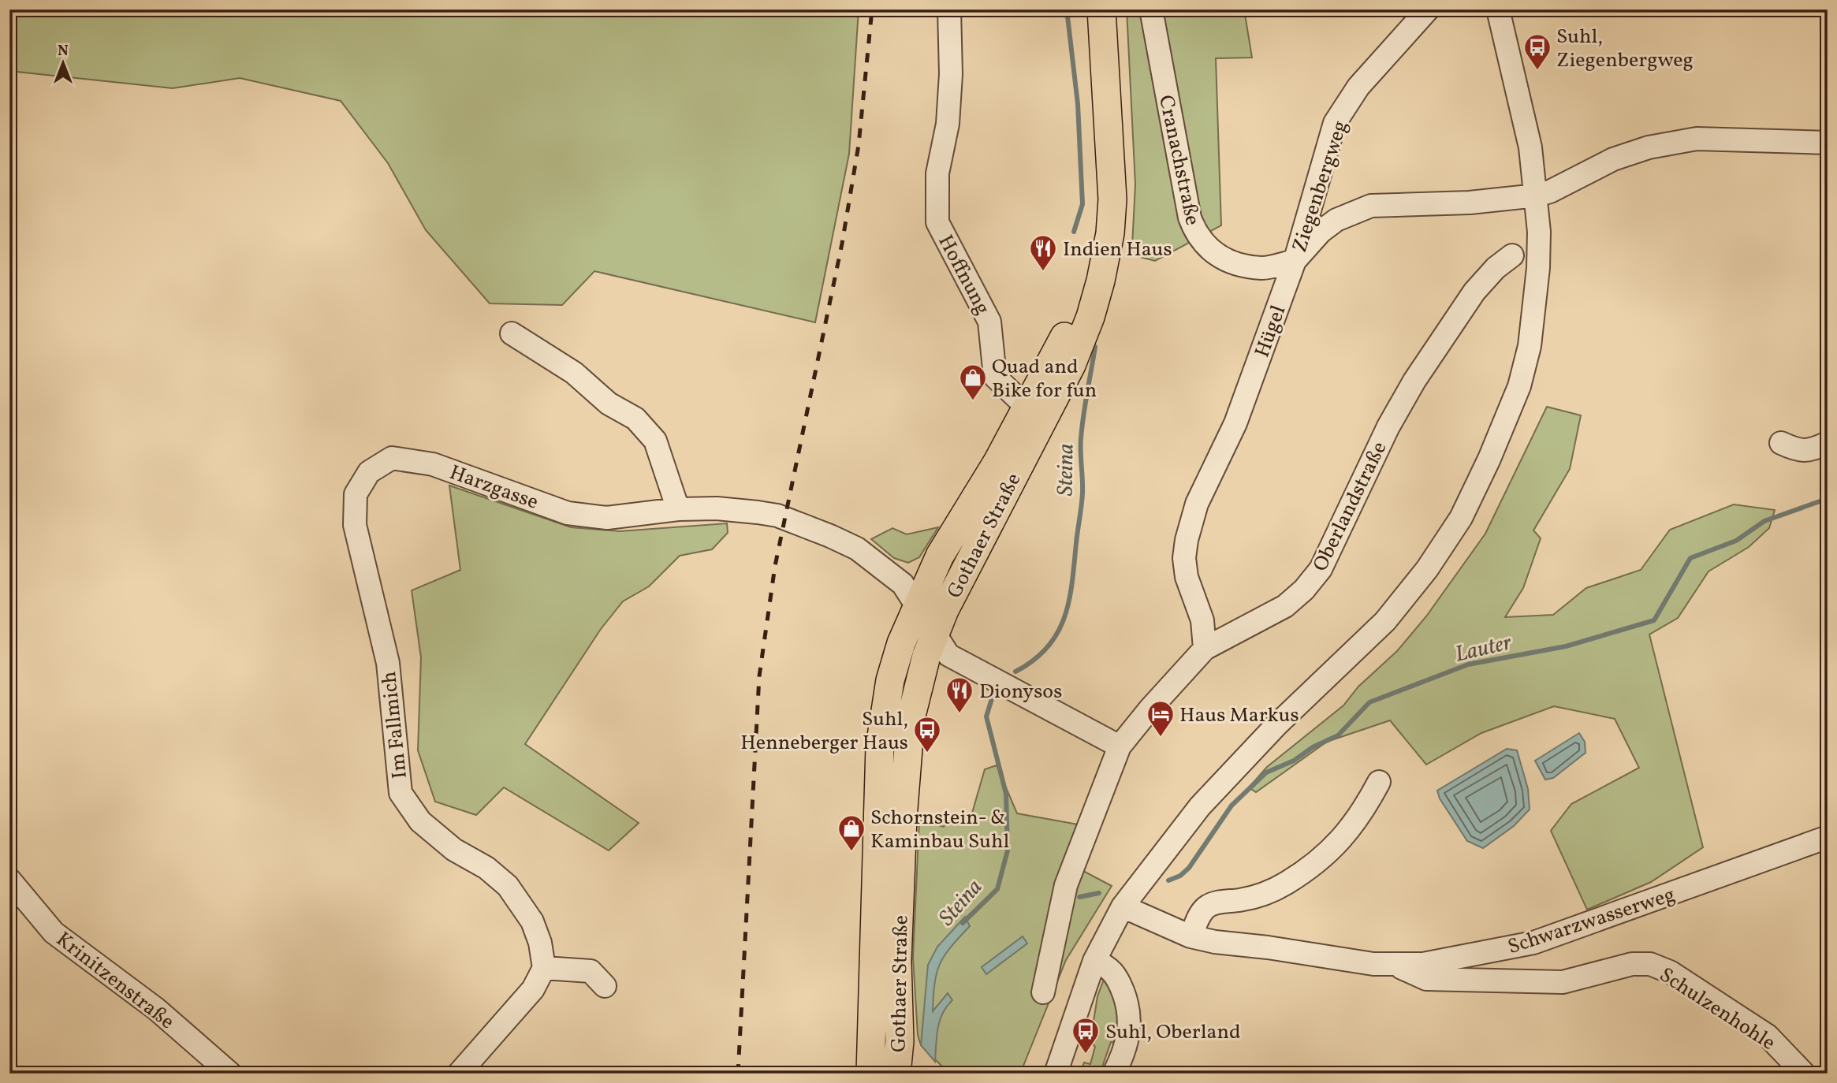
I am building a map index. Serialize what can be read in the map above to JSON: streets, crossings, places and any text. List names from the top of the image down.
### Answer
{
  "streets": {
    "main road": ["Gothaer Straße"],
    "street": [
      "Cranachstraße",
      "Ziegenbergweg",
      "Hoffnung",
      "Hügel",
      "Harzgasse",
      "Oberlandstraße",
      "Im Fallmich",
      "Schwarzwasserweg",
      "Krinitzenstraße",
      "Schulzenhohle"
    ]
  },
  "crossings": [
    ["Cranachstraße", "Ziegenbergweg"],
    ["Cranachstraße", "Hügel"],
    ["Ziegenbergweg", "Hügel"],
    ["Hoffnung", "Gothaer Straße"],
    ["Hügel", "Oberlandstraße"],
    ["Harzgasse", "Oberlandstraße"],
    ["Harzgasse", "Gothaer Straße"],
    ["Harzgasse", "Im Fallmich"],
    ["Schwarzwasserweg", "Schulzenhohle"]
  ],
  "water": ["Steina", "Lauter"],
  "places": {
    "bus stop": ["Suhl, Ziegenbergweg", "Suhl, Henneberger Haus", "Suhl, Oberland"],
    "restaurant": ["Indien Haus", "Dionysos"],
    "shop": ["Quad and Bike for fun", "Schornstein- & Kaminbau Suhl"],
    "hotel": ["Haus Markus"]
  },
  "north": "top"
}
